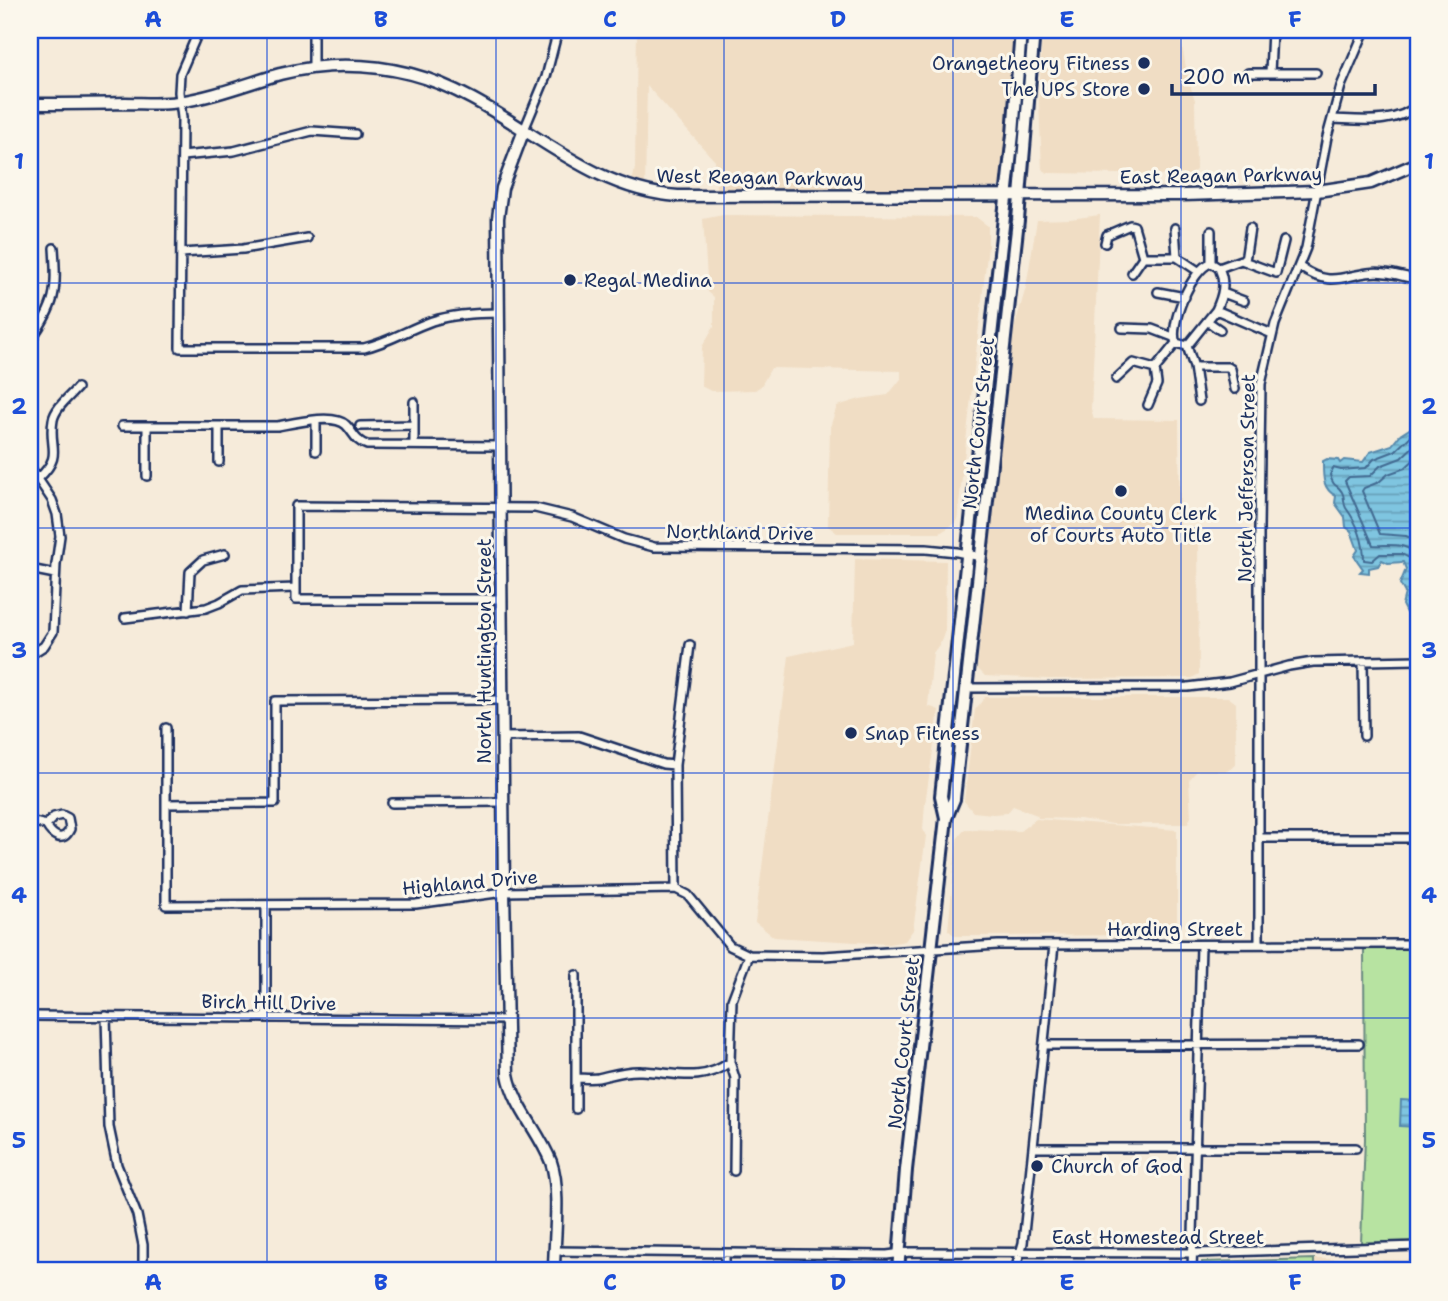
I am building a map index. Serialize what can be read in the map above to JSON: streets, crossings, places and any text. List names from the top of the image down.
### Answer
{
  "streets": {
    "main road": ["North Court Street"],
    "street": [
      "East Reagan Parkway",
      "West Reagan Parkway",
      "North Jefferson Street",
      "Northland Drive",
      "North Huntington Street",
      "Highland Drive",
      "Harding Street",
      "Birch Hill Drive",
      "East Homestead Street"
    ]
  },
  "crossings": [
    ["East Reagan Parkway", "West Reagan Parkway"],
    ["East Reagan Parkway", "North Court Street"],
    ["East Reagan Parkway", "North Jefferson Street"],
    ["West Reagan Parkway", "North Court Street"],
    ["West Reagan Parkway", "North Huntington Street"],
    ["North Court Street", "Northland Drive"],
    ["North Court Street", "Harding Street"],
    ["North Court Street", "East Homestead Street"],
    ["North Jefferson Street", "Harding Street"],
    ["Northland Drive", "North Huntington Street"],
    ["North Huntington Street", "Highland Drive"],
    ["North Huntington Street", "Birch Hill Drive"],
    ["North Huntington Street", "East Homestead Street"]
  ],
  "places": [
    "Orangetheory Fitness",
    "The UPS Store",
    "Regal Medina",
    "Medina County Clerk of Courts Auto Title",
    "Snap Fitness",
    "Church of God"
  ],
  "scale_bar": "200 m",
  "grid": {
    "columns": [
      "A",
      "B",
      "C",
      "D",
      "E",
      "F"
    ],
    "rows": [
      "1",
      "2",
      "3",
      "4",
      "5"
    ]
  }
}
